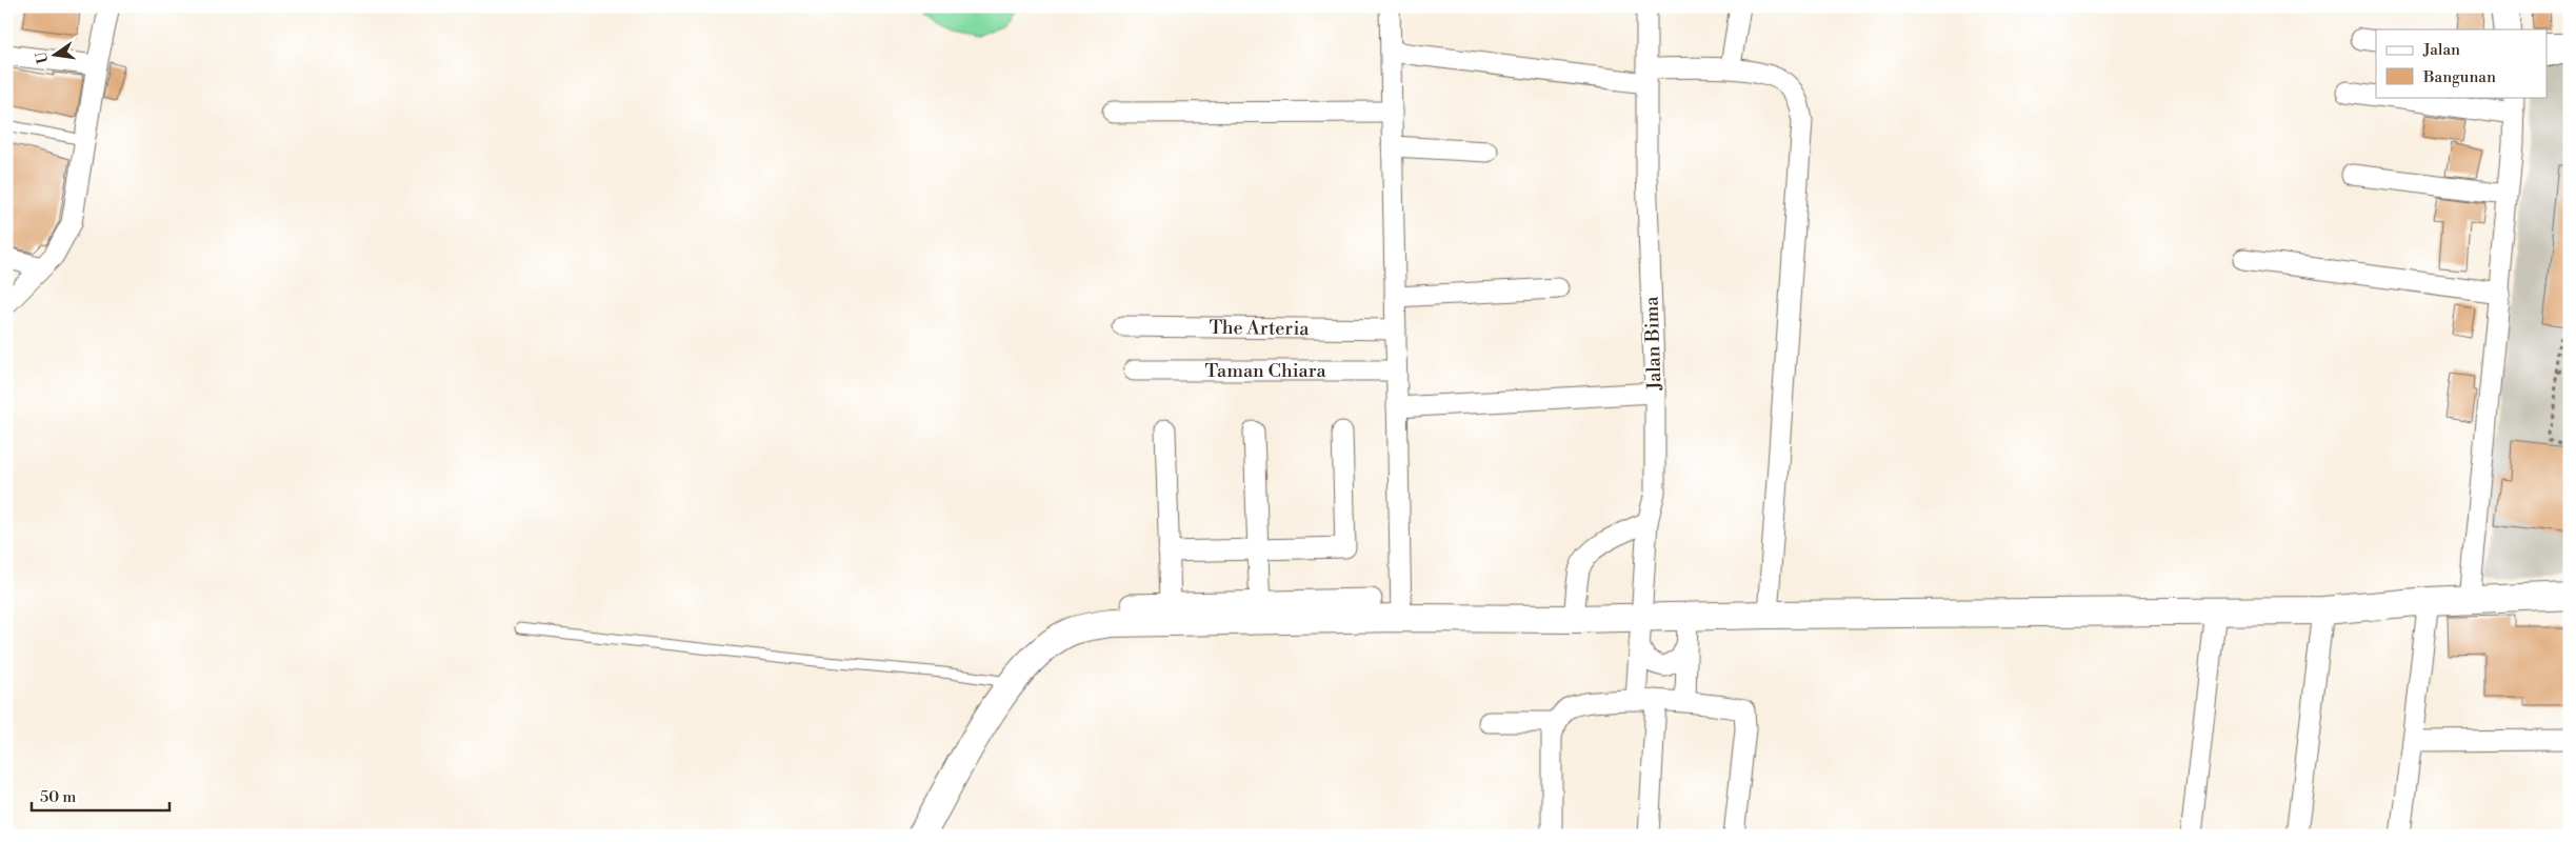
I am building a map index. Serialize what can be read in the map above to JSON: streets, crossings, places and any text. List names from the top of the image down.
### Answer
{
  "streets": {
    "street": ["The Arteria", "Jalan Bima", "Taman Chiara"]
  },
  "legend": ["Jalan", "Bangunan"],
  "scale_bar": "50 m",
  "north": "left"
}
